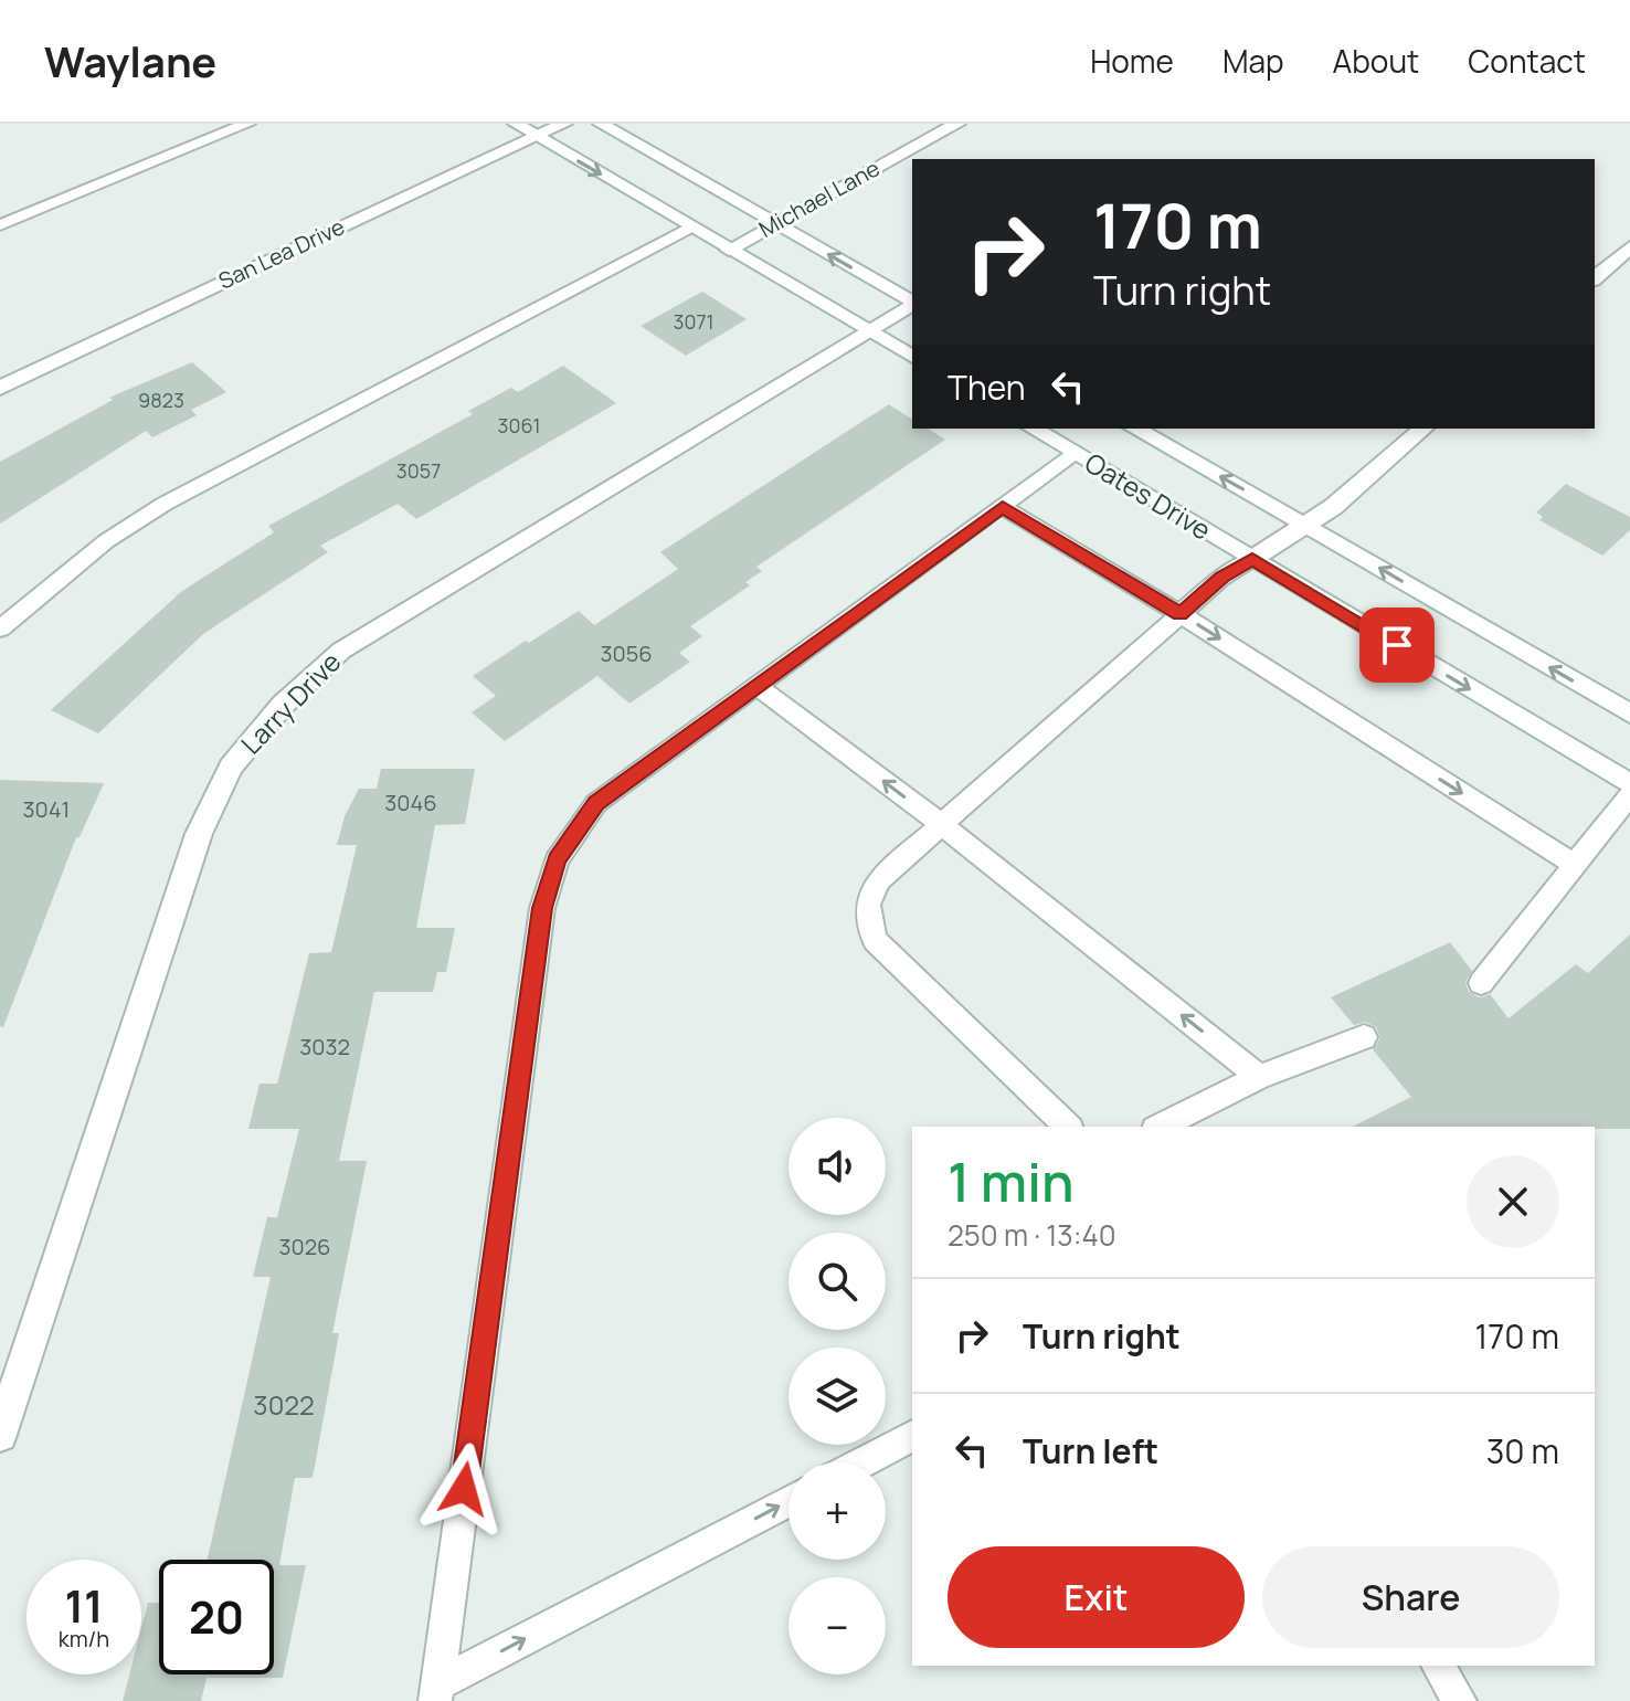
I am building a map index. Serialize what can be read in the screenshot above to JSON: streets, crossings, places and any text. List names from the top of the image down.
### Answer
{
  "streets": {
    "street": [
      "Michael Lane",
      "San Lea Drive",
      "Oates Drive",
      "Larry Drive"
    ]
  },
  "house_numbers": [
    "3071",
    "9823",
    "3061",
    "3057",
    "3056",
    "3046",
    "3041",
    "3032",
    "3026",
    "3022"
  ],
  "page": {
    "header": "Waylane",
    "nav": [
      "Home",
      "Map",
      "About",
      "Contact"
    ],
    "turn": ["170 m", "Turn right"],
    "then": "Then",
    "map_buttons": ["+", "−"],
    "heading": ["1 min", "250 m · 13:40"],
    "list": [
      {
        "name": "Turn right",
        "value": "170 m"
      },
      {
        "name": "Turn left",
        "value": "30 m"
      }
    ],
    "buttons": ["Exit", "Share"],
    "speed": "11 km/h",
    "limit": "20"
  }
}
